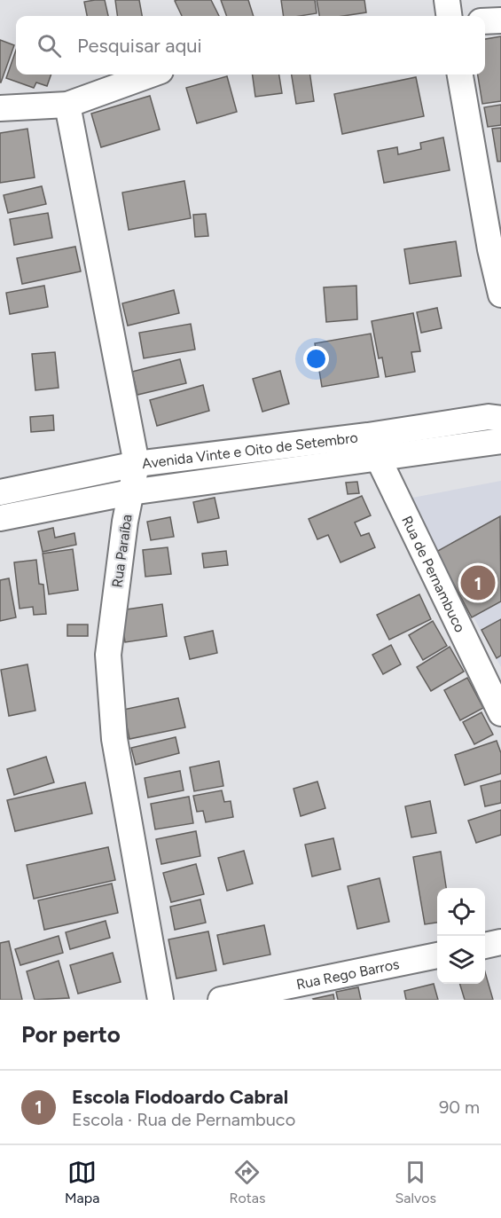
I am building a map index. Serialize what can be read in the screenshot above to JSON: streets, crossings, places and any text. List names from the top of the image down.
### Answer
{
  "streets": {
    "street": [
      "Avenida Vinte e Oito de Setembro",
      "Rua Paraíba",
      "Rua de Pernambuco",
      "Rua Rego Barros"
    ]
  },
  "crossings": [
    ["Avenida Vinte e Oito de Setembro", "Rua Paraíba"],
    ["Avenida Vinte e Oito de Setembro", "Rua de Pernambuco"]
  ],
  "page": {
    "search": "Pesquisar aqui",
    "pins": "1",
    "heading": "Por perto",
    "list": [
      {
        "mark": "1",
        "name": "Escola Flodoardo Cabral",
        "note": "Escola · Rua de Pernambuco",
        "value": "90 m"
      }
    ],
    "nav": ["Mapa", "Rotas", "Salvos"]
  }
}
